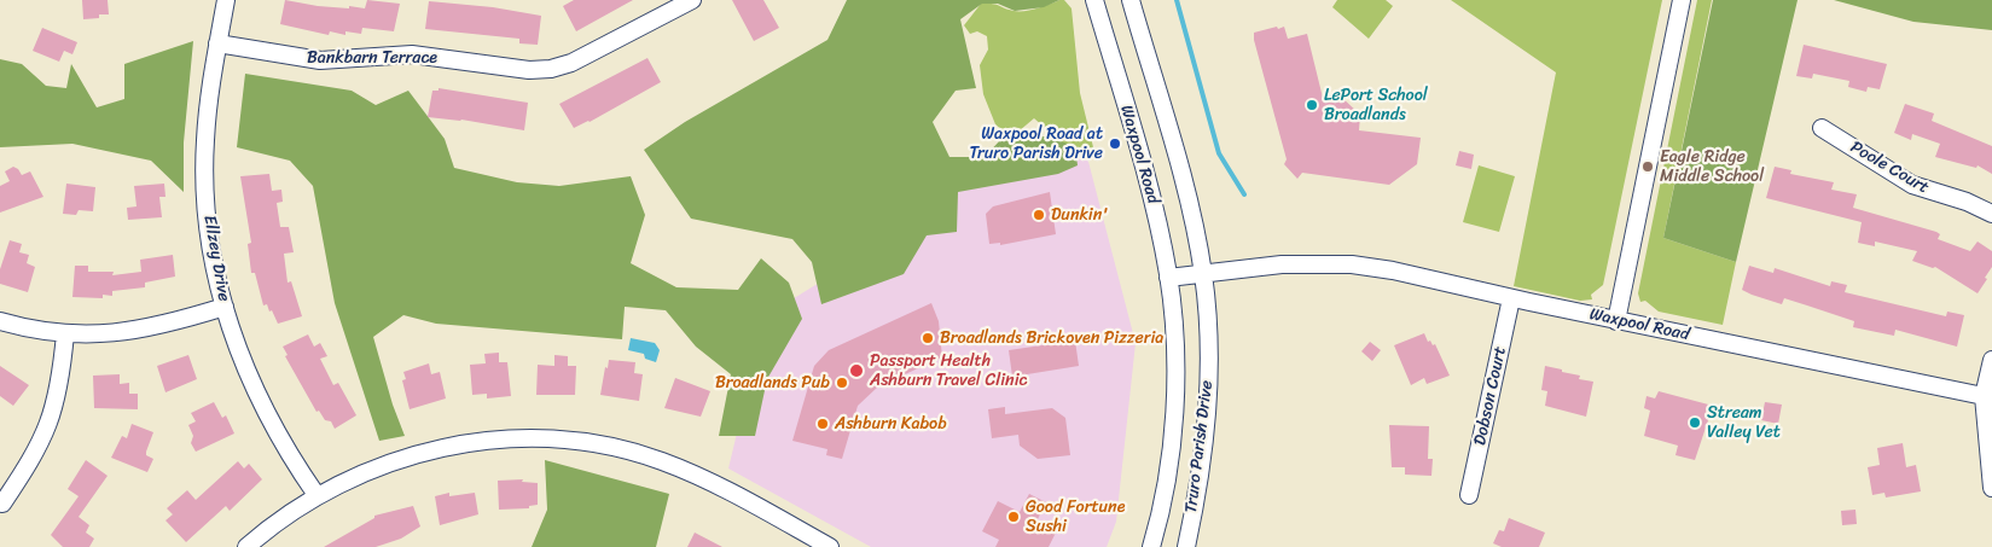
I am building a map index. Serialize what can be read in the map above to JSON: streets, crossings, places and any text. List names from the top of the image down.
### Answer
{
  "streets": {
    "street": [
      "Bankbarn Terrace",
      "Waxpool Road",
      "Poole Court",
      "Ellzey Drive",
      "Dobson Court",
      "Truro Parish Drive"
    ]
  },
  "crossings": [
    ["Bankbarn Terrace", "Ellzey Drive"],
    ["Waxpool Road", "Dobson Court"],
    ["Waxpool Road", "Truro Parish Drive"]
  ],
  "places": [
    "LePort School Broadlands",
    "Waxpool Road at Truro Parish Drive",
    "Eagle Ridge Middle School",
    "Dunkin'",
    "Broadlands Brickoven Pizzeria",
    "Passport Health Ashburn Travel Clinic",
    "Broadlands Pub",
    "Stream Valley Vet",
    "Ashburn Kabob",
    "Good Fortune Sushi"
  ]
}
